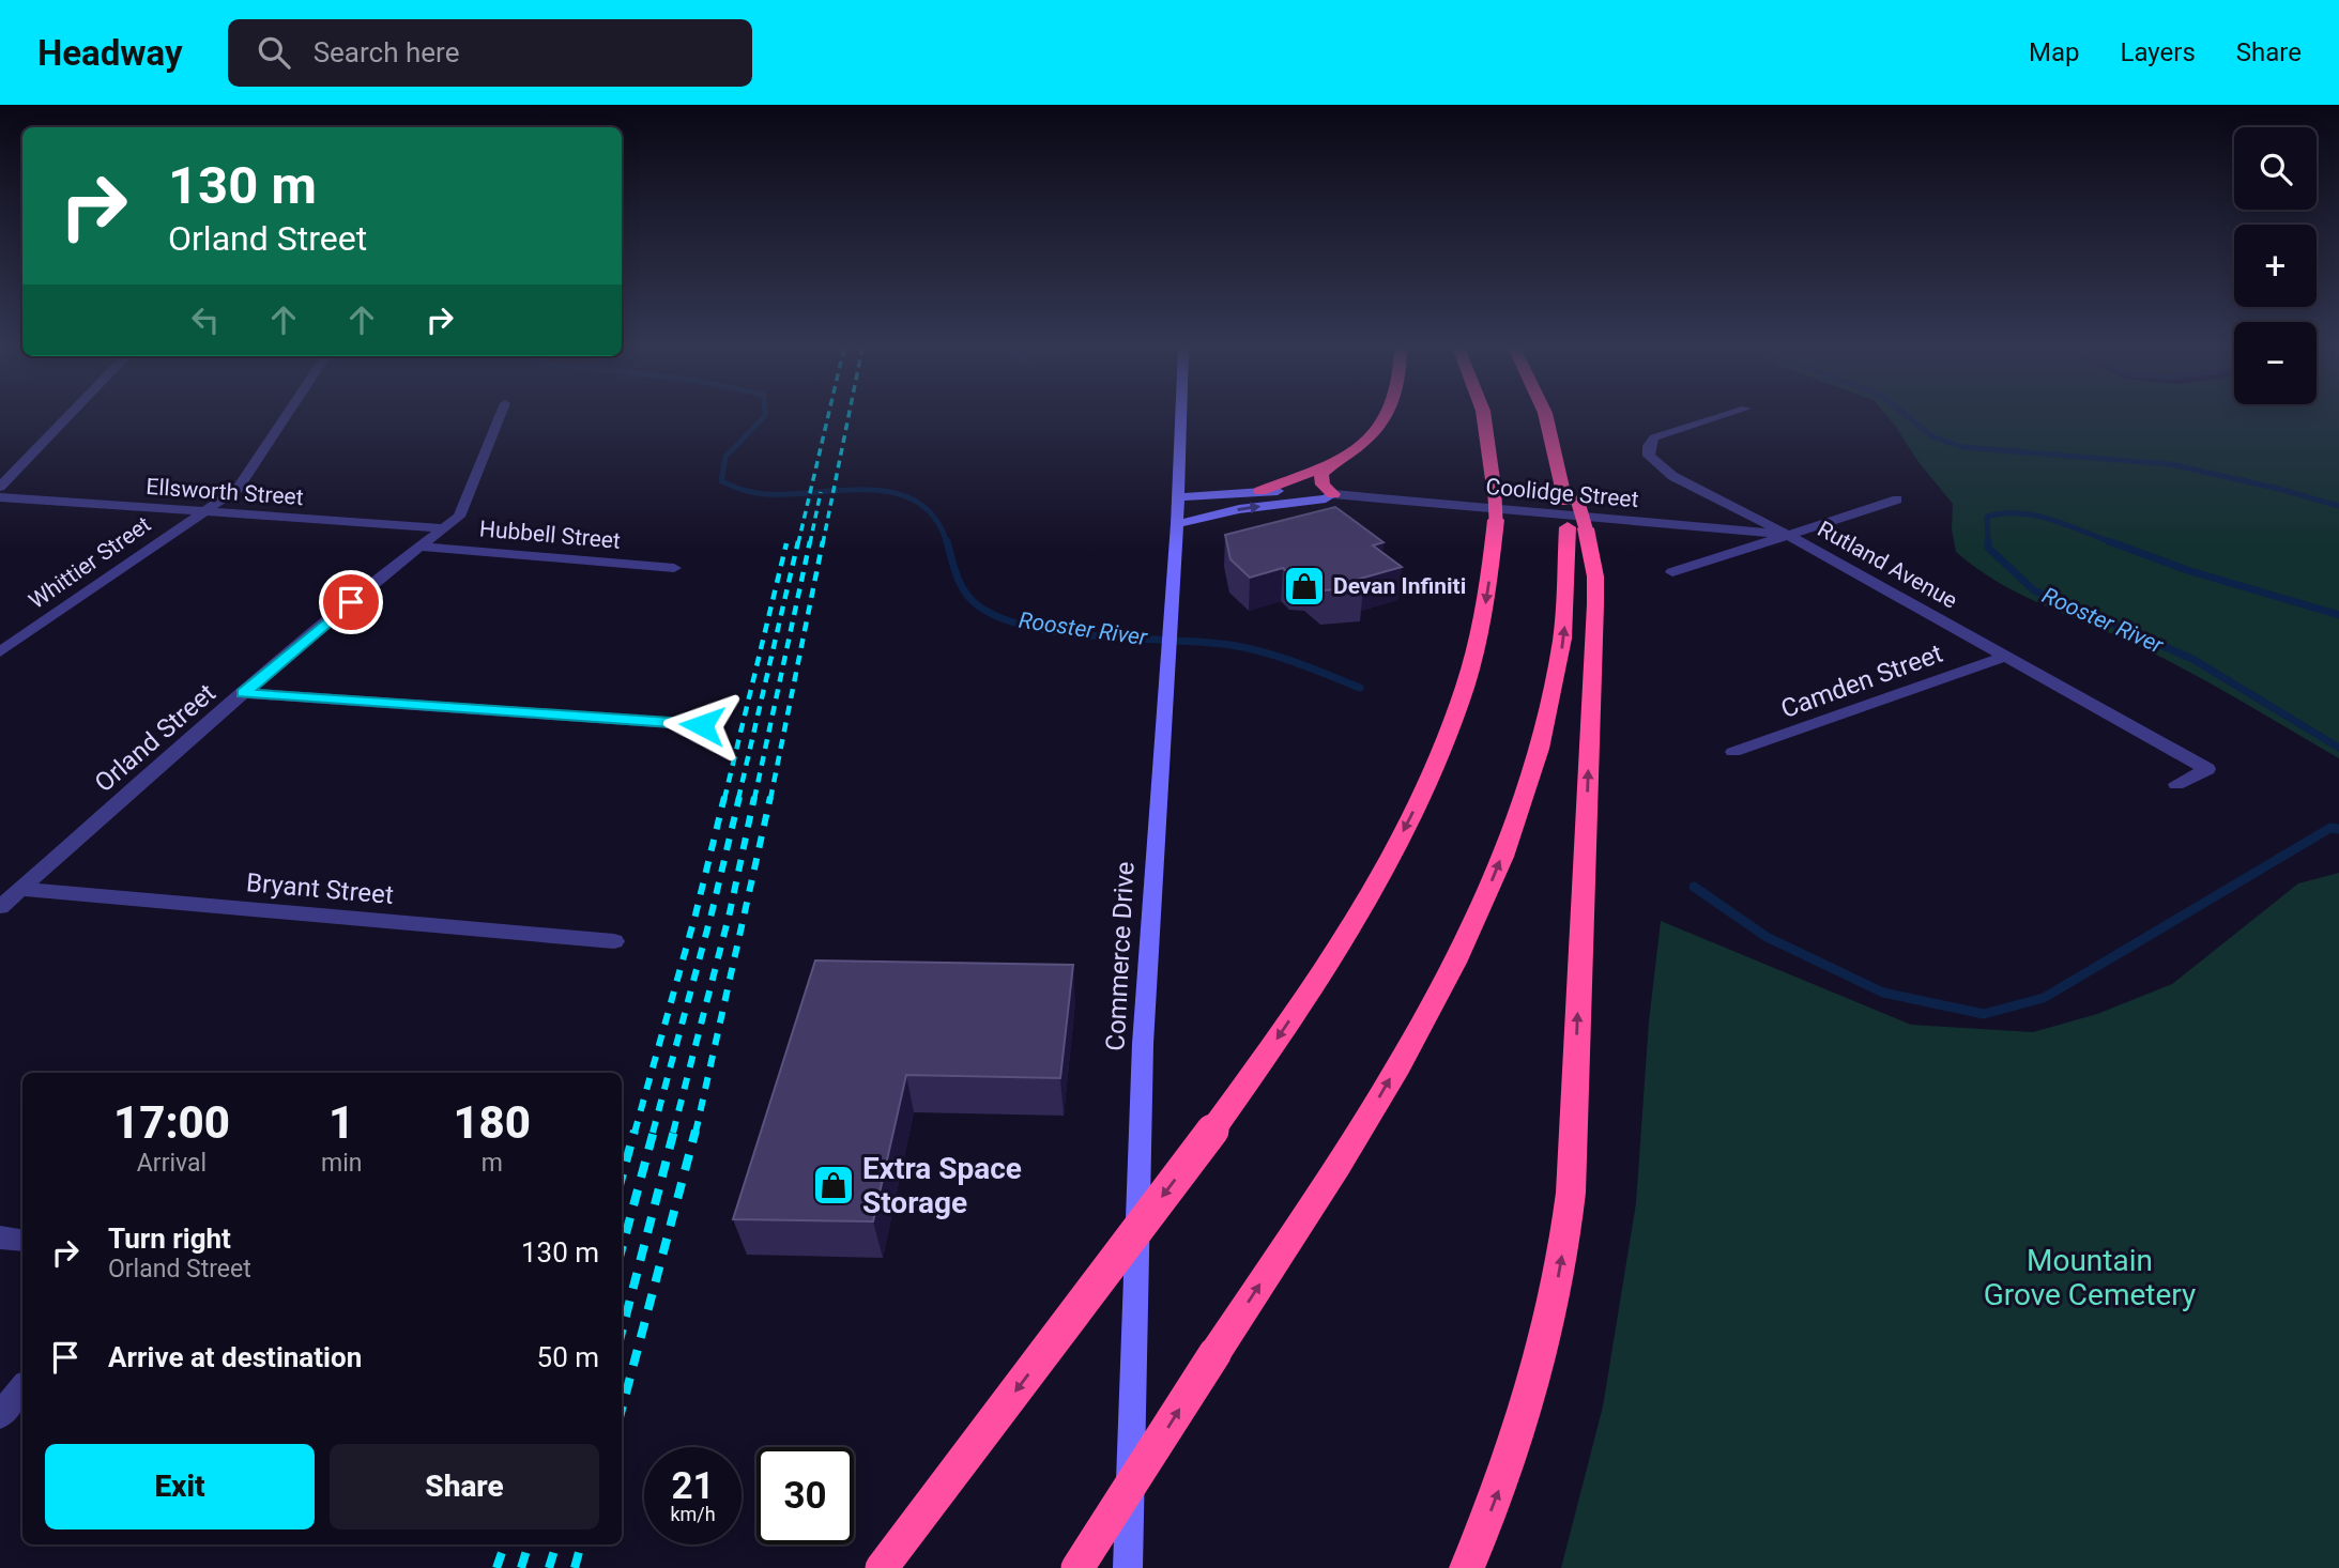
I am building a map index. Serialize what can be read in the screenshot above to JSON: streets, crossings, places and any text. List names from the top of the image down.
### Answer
{
  "streets": {
    "main road": ["Coolidge Street", "Commerce Drive"],
    "street": [
      "Ellsworth Street",
      "Hubbell Street",
      "Whittier Street",
      "Rutland Avenue",
      "Camden Street",
      "Orland Street",
      "Bryant Street"
    ]
  },
  "crossings": [
    ["Ellsworth Street", "Whittier Street"],
    ["Ellsworth Street", "Orland Street"],
    ["Coolidge Street", "Rutland Avenue"],
    ["Coolidge Street", "Commerce Drive"],
    ["Hubbell Street", "Orland Street"],
    ["Rutland Avenue", "Camden Street"],
    ["Orland Street", "Bryant Street"]
  ],
  "water": ["Rooster River"],
  "parks": ["Mountain Grove Cemetery"],
  "places": {
    "shop": ["Devan Infiniti", "Extra Space Storage"]
  },
  "page": {
    "header": "Headway",
    "search": "Search here",
    "nav": ["Map", "Layers", "Share"],
    "map_buttons": ["+", "−"],
    "turn": ["130 m", "Orland Street"],
    "eta": [
      "17:00",
      "Arrival",
      "1",
      "min",
      "180",
      "m"
    ],
    "list": [
      {
        "name": "Turn right",
        "note": "Orland Street",
        "value": "130 m"
      },
      {
        "name": "Arrive at destination",
        "value": "50 m"
      }
    ],
    "buttons": ["Exit", "Share"],
    "speed": "21 km/h",
    "limit": "30"
  }
}
